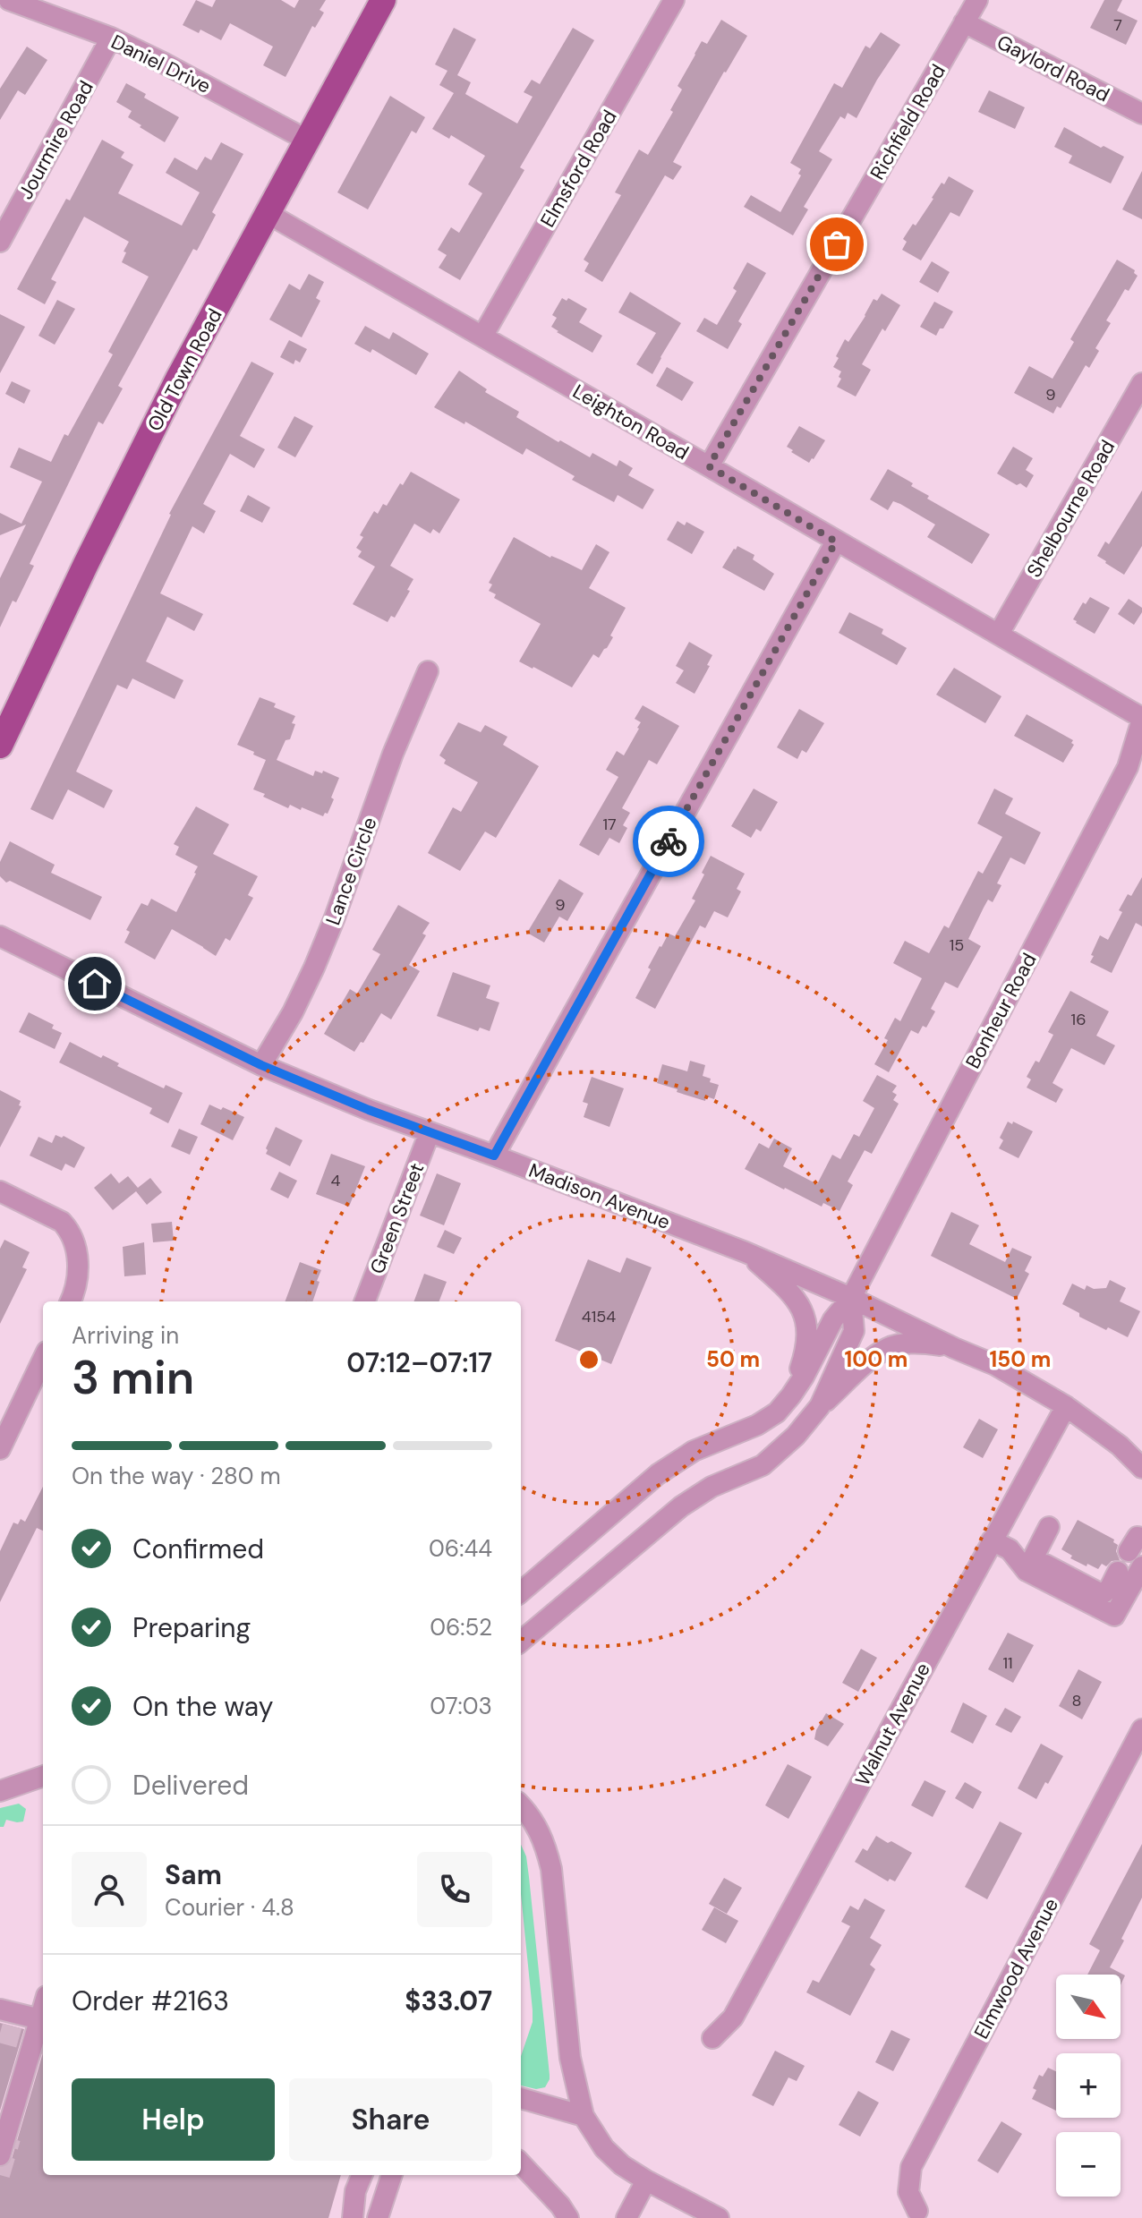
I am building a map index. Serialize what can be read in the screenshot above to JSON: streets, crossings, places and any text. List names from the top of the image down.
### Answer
{
  "streets": {
    "main road": ["Old Town Road"],
    "street": [
      "Daniel Drive",
      "Gaylord Road",
      "Richfield Road",
      "Jourmire Road",
      "Elmsford Road",
      "Leighton Road",
      "Shelbourne Road",
      "Lance Circle",
      "Bonheur Road",
      "Madison Avenue",
      "Green Street",
      "Walnut Avenue",
      "Elmwood Avenue"
    ]
  },
  "crossings": [
    ["Daniel Drive", "Jourmire Road"],
    ["Daniel Drive", "Old Town Road"],
    ["Gaylord Road", "Richfield Road"],
    ["Richfield Road", "Leighton Road"],
    ["Elmsford Road", "Leighton Road"],
    ["Old Town Road", "Leighton Road"],
    ["Leighton Road", "Shelbourne Road"],
    ["Leighton Road", "Bonheur Road"],
    ["Lance Circle", "Madison Avenue"],
    ["Bonheur Road", "Madison Avenue"],
    ["Madison Avenue", "Green Street"],
    ["Madison Avenue", "Walnut Avenue"]
  ],
  "house_numbers": [
    "7",
    "9",
    "17",
    "9",
    "15",
    "16",
    "4",
    "4154",
    "11",
    "8"
  ],
  "north": "bottom right",
  "page": {
    "heading": ["3 min", "Arriving in", "07:12–07:17"],
    "panel": [
      "Sam",
      "Courier · 4.8",
      "Order #2163",
      "$33.07"
    ],
    "bar": "On the way · 280 m",
    "list": [
      ["Confirmed", "06:44"],
      ["Preparing", "06:52"],
      ["On the way", "07:03"],
      "Delivered"
    ],
    "map_buttons": ["+", "−"],
    "buttons": ["Help", "Share"]
  },
  "rings": ["50 m", "100 m", "150 m"]
}
